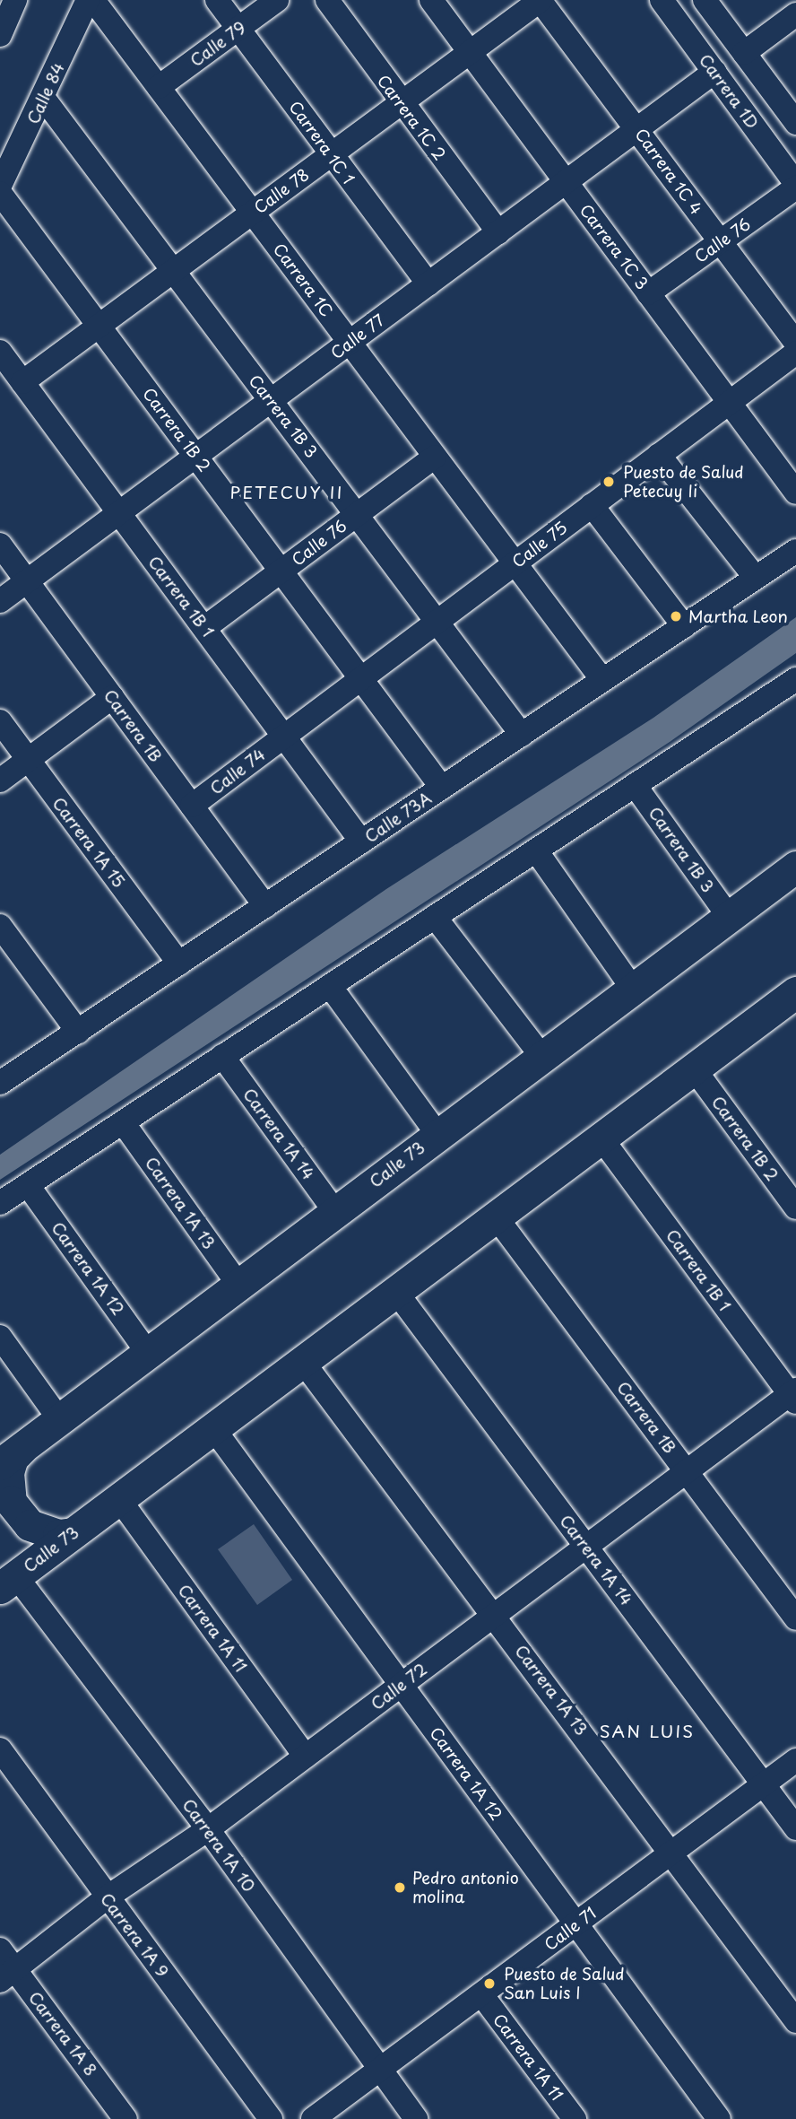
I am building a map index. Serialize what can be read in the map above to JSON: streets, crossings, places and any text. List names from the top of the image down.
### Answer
{
  "streets": {
    "main road": ["Calle 73"],
    "street": [
      "Calle 79",
      "Carrera 1D",
      "Calle 84",
      "Carrera 1C 2",
      "Carrera 1C 1",
      "Carrera 1C 4",
      "Calle 78",
      "Calle 76",
      "Carrera 1C 3",
      "Carrera 1C",
      "Calle 77",
      "Carrera 1B 3",
      "Carrera 1B 2",
      "Calle 75",
      "Carrera 1B 1",
      "Carrera 1B",
      "Calle 74",
      "Calle 73A",
      "Carrera 1A 15",
      "Carrera 1A 14",
      "Carrera 1A 13",
      "Carrera 1A 12",
      "Carrera 1A 11",
      "Calle 72",
      "Carrera 1A 10",
      "Calle 71",
      "Carrera 1A 9",
      "Carrera 1A 8"
    ]
  },
  "crossings": [
    ["Calle 79", "Carrera 1C 1"],
    ["Calle 79", "Carrera 1C"],
    ["Carrera 1D", "Calle 76"],
    ["Carrera 1D", "Calle 77"],
    ["Calle 84", "Carrera 1B 3"],
    ["Carrera 1C 2", "Calle 78"],
    ["Carrera 1C 2", "Calle 77"],
    ["Carrera 1C 1", "Calle 78"],
    ["Carrera 1C 1", "Calle 77"],
    ["Carrera 1C 4", "Calle 78"],
    ["Carrera 1C 4", "Calle 76"],
    ["Carrera 1C 4", "Calle 77"],
    ["Calle 78", "Carrera 1C 3"],
    ["Calle 78", "Carrera 1C"],
    ["Calle 78", "Carrera 1B 3"],
    ["Calle 78", "Carrera 1B 2"],
    ["Calle 78", "Carrera 1B 1"],
    ["Calle 76", "Carrera 1C 3"],
    ["Calle 76", "Carrera 1C"],
    ["Calle 76", "Carrera 1B 3"],
    ["Calle 76", "Carrera 1B 2"],
    ["Calle 76", "Carrera 1B 1"],
    ["Carrera 1C 3", "Calle 77"],
    ["Carrera 1C 3", "Calle 75"],
    ["Carrera 1C", "Calle 77"],
    ["Carrera 1C", "Calle 75"],
    ["Carrera 1C", "Calle 73A"],
    ["Calle 77", "Carrera 1B 3"],
    ["Calle 77", "Carrera 1B 2"],
    ["Calle 77", "Carrera 1B 1"],
    ["Calle 77", "Carrera 1B"],
    ["Carrera 1B 3", "Calle 75"],
    ["Carrera 1B 3", "Calle 73A"],
    ["Carrera 1B 3", "Calle 73"],
    ["Carrera 1B 2", "Calle 75"],
    ["Carrera 1B 2", "Calle 73A"],
    ["Carrera 1B 2", "Calle 73"],
    ["Calle 75", "Carrera 1B 1"],
    ["Calle 75", "Calle 74"],
    ["Carrera 1B 1", "Calle 74"],
    ["Carrera 1B 1", "Calle 73A"],
    ["Carrera 1B 1", "Calle 73"],
    ["Carrera 1B 1", "Calle 72"],
    ["Carrera 1B", "Calle 74"],
    ["Carrera 1B", "Calle 73A"],
    ["Carrera 1B", "Calle 73"],
    ["Carrera 1B", "Calle 72"],
    ["Calle 73A", "Carrera 1A 15"],
    ["Carrera 1A 14", "Calle 73"],
    ["Carrera 1A 14", "Calle 72"],
    ["Carrera 1A 14", "Calle 71"],
    ["Calle 73", "Carrera 1A 13"],
    ["Calle 73", "Carrera 1A 12"],
    ["Calle 73", "Carrera 1A 11"],
    ["Calle 73", "Carrera 1A 10"],
    ["Carrera 1A 13", "Calle 72"],
    ["Carrera 1A 13", "Calle 71"],
    ["Carrera 1A 12", "Calle 72"],
    ["Carrera 1A 12", "Calle 71"],
    ["Carrera 1A 11", "Calle 72"],
    ["Carrera 1A 11", "Calle 71"],
    ["Calle 72", "Carrera 1A 10"],
    ["Calle 72", "Carrera 1A 9"],
    ["Calle 72", "Carrera 1A 8"],
    ["Carrera 1A 10", "Calle 71"]
  ],
  "districts": ["PETECUY II", "SAN LUIS"],
  "places": [
    "Puesto de Salud Petecuy Ii",
    "Martha Leon",
    "Pedro antonio molina",
    "Puesto de Salud San Luis I"
  ]
}
